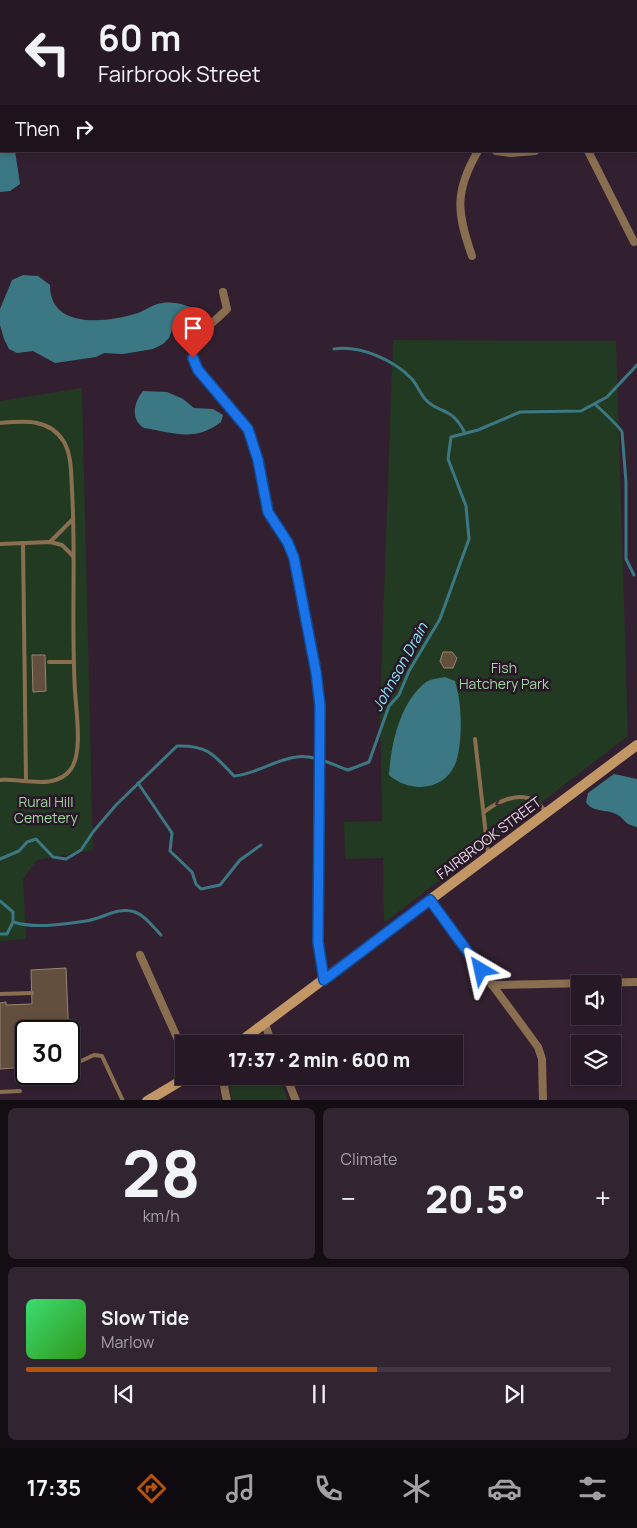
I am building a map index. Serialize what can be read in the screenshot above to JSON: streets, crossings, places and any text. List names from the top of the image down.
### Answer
{
  "streets": {
    "street": ["FAIRBROOK STREET"]
  },
  "water": ["Johnson Drain"],
  "parks": ["Fish Hatchery Park", "Rural Hill Cemetery"],
  "page": {
    "turn": ["60 m", "Fairbrook Street"],
    "then": "Then",
    "limit": "30",
    "trip": "17:37 · 2 min · 600 m",
    "tile": [
      ["28", "km/h"],
      "Climate"
    ],
    "heat": ["−", "20.5°", "+"],
    "song": ["Slow Tide", "Marlow"],
    "tabs": "17:35"
  }
}
